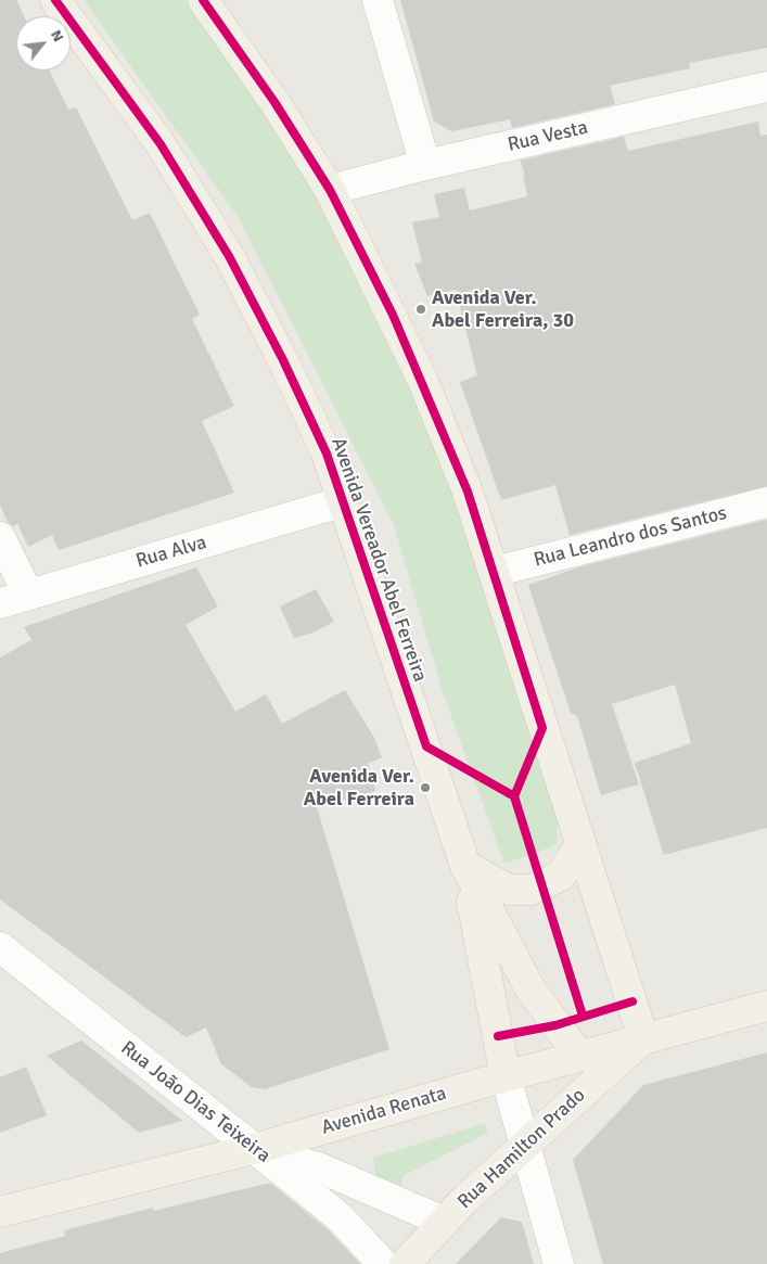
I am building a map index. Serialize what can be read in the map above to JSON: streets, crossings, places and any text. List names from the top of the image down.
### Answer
{
  "streets": {
    "main road": ["Avenida Vereador Abel Ferreira", "Avenida Renata", "Rua Hamilton Prado"],
    "street": [
      "Rua Vesta",
      "Rua Leandro dos Santos",
      "Rua Alva",
      "Rua João Dias Teixeira"
    ]
  },
  "crossings": [
    ["Rua Alva", "Avenida Vereador Abel Ferreira"],
    ["Avenida Vereador Abel Ferreira", "Avenida Renata"],
    ["Rua João Dias Teixeira", "Avenida Renata"],
    ["Avenida Renata", "Rua Hamilton Prado"]
  ],
  "places": ["Avenida Ver. Abel Ferreira, 30", "Avenida Ver. Abel Ferreira"],
  "north": "top right"
}
